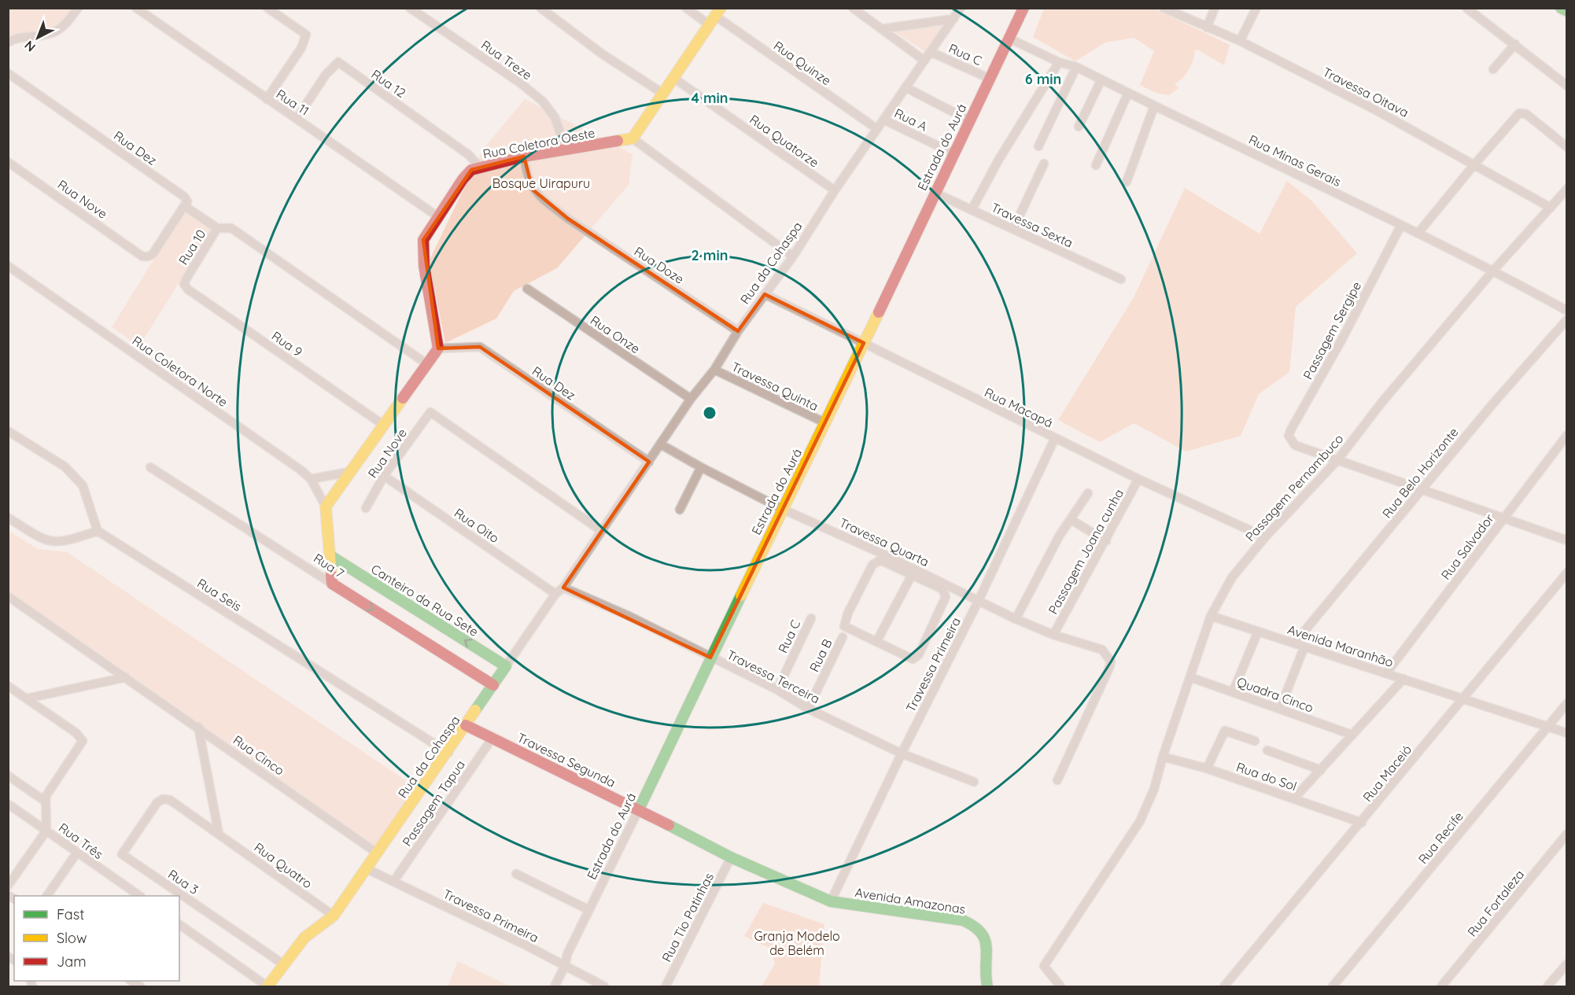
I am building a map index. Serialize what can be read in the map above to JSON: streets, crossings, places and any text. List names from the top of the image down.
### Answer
{
  "streets": {
    "street": [
      "Rua C",
      "Rua Treze",
      "Rua Quinze",
      "Rua 12",
      "Travessa Oitava",
      "Rua 11",
      "Rua A",
      "Rua Quatorze",
      "Rua Coletora Oeste",
      "Estrada do Aurá",
      "Rua Dez",
      "Rua Minas Gerais",
      "Rua Nove",
      "Travessa Sexta",
      "Rua 10",
      "Rua da Cohaspa",
      "Rua Doze",
      "Passagem Sergipe",
      "Rua Onze",
      "Rua 9",
      "Rua Coletora Norte",
      "Travessa Quinta",
      "Rua Macapá",
      "Rua Belo Horizonte",
      "Passagem Pernambuco",
      "Rua Oito",
      "Travessa Quarta",
      "Rua Salvador",
      "Passagem Joana cunha",
      "Rua 7",
      "Rua Seis",
      "Canteiro da Rua Sete",
      "Avenida Maranhão",
      "Rua B",
      "Travessa Primeira",
      "Travessa Terceira",
      "Quadra Cinco",
      "Rua Cinco",
      "Travessa Segunda",
      "Rua Maceió",
      "Rua do Sol",
      "Passagem Tapua",
      "Rua Recife",
      "Rua Três",
      "Rua Quatro",
      "Rua 3",
      "Avenida Amazonas",
      "Rua Fortaleza",
      "Rua Tio Patinhas"
    ]
  },
  "crossings": [
    ["Rua C", "Estrada do Aurá"],
    ["Rua C", "Rua da Cohaspa"],
    ["Rua C", "Travessa Terceira"],
    ["Rua Treze", "Rua Coletora Oeste"],
    ["Rua Quinze", "Rua da Cohaspa"],
    ["Rua 12", "Rua 11"],
    ["Rua 12", "Rua Coletora Oeste"],
    ["Travessa Oitava", "Passagem Pernambuco"],
    ["Rua 11", "Rua Coletora Oeste"],
    ["Rua A", "Estrada do Aurá"],
    ["Rua A", "Rua da Cohaspa"],
    ["Rua Quatorze", "Rua da Cohaspa"],
    ["Rua Coletora Oeste", "Rua Dez"],
    ["Rua Coletora Oeste", "Rua Doze"],
    ["Estrada do Aurá", "Rua Minas Gerais"],
    ["Estrada do Aurá", "Travessa Sexta"],
    ["Estrada do Aurá", "Travessa Quinta"],
    ["Estrada do Aurá", "Rua Macapá"],
    ["Estrada do Aurá", "Travessa Quarta"],
    ["Estrada do Aurá", "Travessa Primeira"],
    ["Estrada do Aurá", "Travessa Terceira"],
    ["Estrada do Aurá", "Travessa Segunda"],
    ["Rua Dez", "Rua Nove"],
    ["Rua Dez", "Rua da Cohaspa"],
    ["Rua Minas Gerais", "Passagem Sergipe"],
    ["Rua Minas Gerais", "Passagem Pernambuco"],
    ["Rua Nove", "Rua da Cohaspa"],
    ["Rua Nove", "Rua Oito"],
    ["Rua 10", "Rua 9"],
    ["Rua da Cohaspa", "Rua Doze"],
    ["Rua da Cohaspa", "Rua Onze"],
    ["Rua da Cohaspa", "Travessa Quinta"],
    ["Rua da Cohaspa", "Rua Macapá"],
    ["Rua da Cohaspa", "Rua Oito"],
    ["Rua da Cohaspa", "Travessa Quarta"],
    ["Rua da Cohaspa", "Rua 7"],
    ["Rua da Cohaspa", "Rua Seis"],
    ["Rua da Cohaspa", "Canteiro da Rua Sete"],
    ["Rua da Cohaspa", "Travessa Primeira"],
    ["Rua da Cohaspa", "Travessa Terceira"],
    ["Rua da Cohaspa", "Rua Cinco"],
    ["Rua da Cohaspa", "Travessa Segunda"],
    ["Rua da Cohaspa", "Rua Quatro"],
    ["Rua da Cohaspa", "Rua 3"],
    ["Passagem Sergipe", "Passagem Pernambuco"],
    ["Rua Macapá", "Passagem Pernambuco"],
    ["Rua Macapá", "Passagem Joana cunha"],
    ["Rua Macapá", "Travessa Primeira"],
    ["Rua Belo Horizonte", "Avenida Maranhão"],
    ["Passagem Pernambuco", "Avenida Maranhão"],
    ["Passagem Pernambuco", "Quadra Cinco"],
    ["Passagem Pernambuco", "Rua do Sol"],
    ["Travessa Quarta", "Passagem Joana cunha"],
    ["Travessa Quarta", "Travessa Primeira"],
    ["Rua Salvador", "Avenida Maranhão"],
    ["Avenida Maranhão", "Rua Maceió"],
    ["Avenida Maranhão", "Rua Recife"],
    ["Rua B", "Travessa Terceira"],
    ["Travessa Primeira", "Travessa Terceira"],
    ["Travessa Primeira", "Passagem Tapua"],
    ["Travessa Primeira", "Avenida Amazonas"],
    ["Travessa Segunda", "Passagem Tapua"],
    ["Travessa Segunda", "Avenida Amazonas"],
    ["Travessa Segunda", "Rua Tio Patinhas"],
    ["Rua Maceió", "Rua do Sol"],
    ["Rua Quatro", "Rua 3"],
    ["Avenida Amazonas", "Rua Tio Patinhas"]
  ],
  "one_way": ["Rua 7", "Canteiro da Rua Sete"],
  "parks": ["Bosque Uirapuru", "Granja Modelo de Belém"],
  "legend": ["Fast", "Slow", "Jam"],
  "north": "bottom left",
  "rings": ["6 min", "4 min", "2 min"]
}
